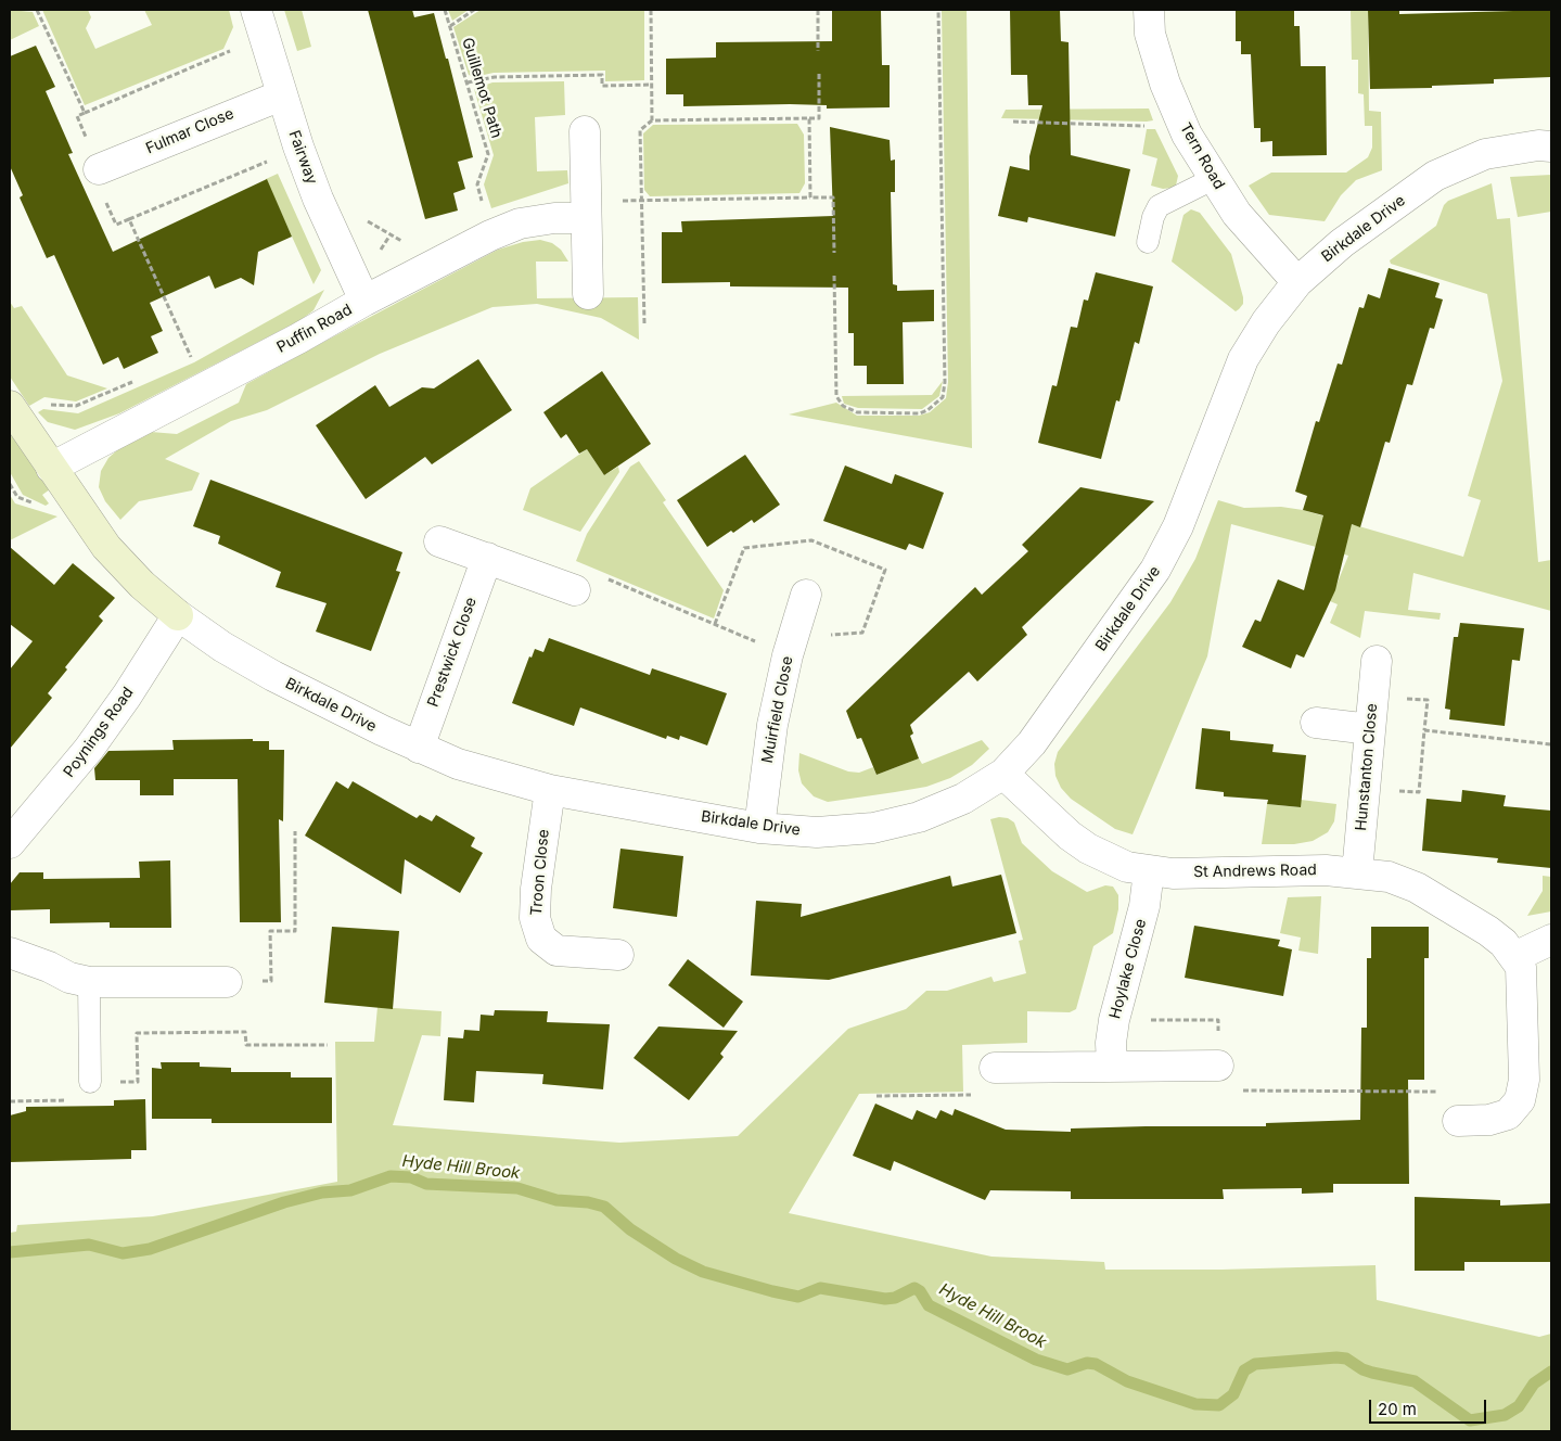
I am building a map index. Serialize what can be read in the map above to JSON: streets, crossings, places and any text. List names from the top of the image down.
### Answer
{
  "streets": {
    "street": [
      "Fulmar Close",
      "Tern Road",
      "Fairway",
      "Birkdale Drive",
      "Puffin Road",
      "Prestwick Close",
      "Muirfield Close",
      "Poynings Road",
      "Hunstanton Close",
      "St Andrews Road",
      "Troon Close",
      "Hoylake Close"
    ],
    "path": ["Guillemot Path"]
  },
  "crossings": [
    ["Guillemot Path", "Puffin Road"],
    ["Fulmar Close", "Fairway"],
    ["Tern Road", "Birkdale Drive"],
    ["Fairway", "Puffin Road"],
    ["Birkdale Drive", "Puffin Road"],
    ["Birkdale Drive", "Prestwick Close"],
    ["Birkdale Drive", "Muirfield Close"],
    ["Birkdale Drive", "Poynings Road"],
    ["Birkdale Drive", "St Andrews Road"],
    ["Birkdale Drive", "Troon Close"],
    ["Hunstanton Close", "St Andrews Road"],
    ["St Andrews Road", "Hoylake Close"]
  ],
  "water": ["Hyde Hill Brook"],
  "scale_bar": "20 m"
}
